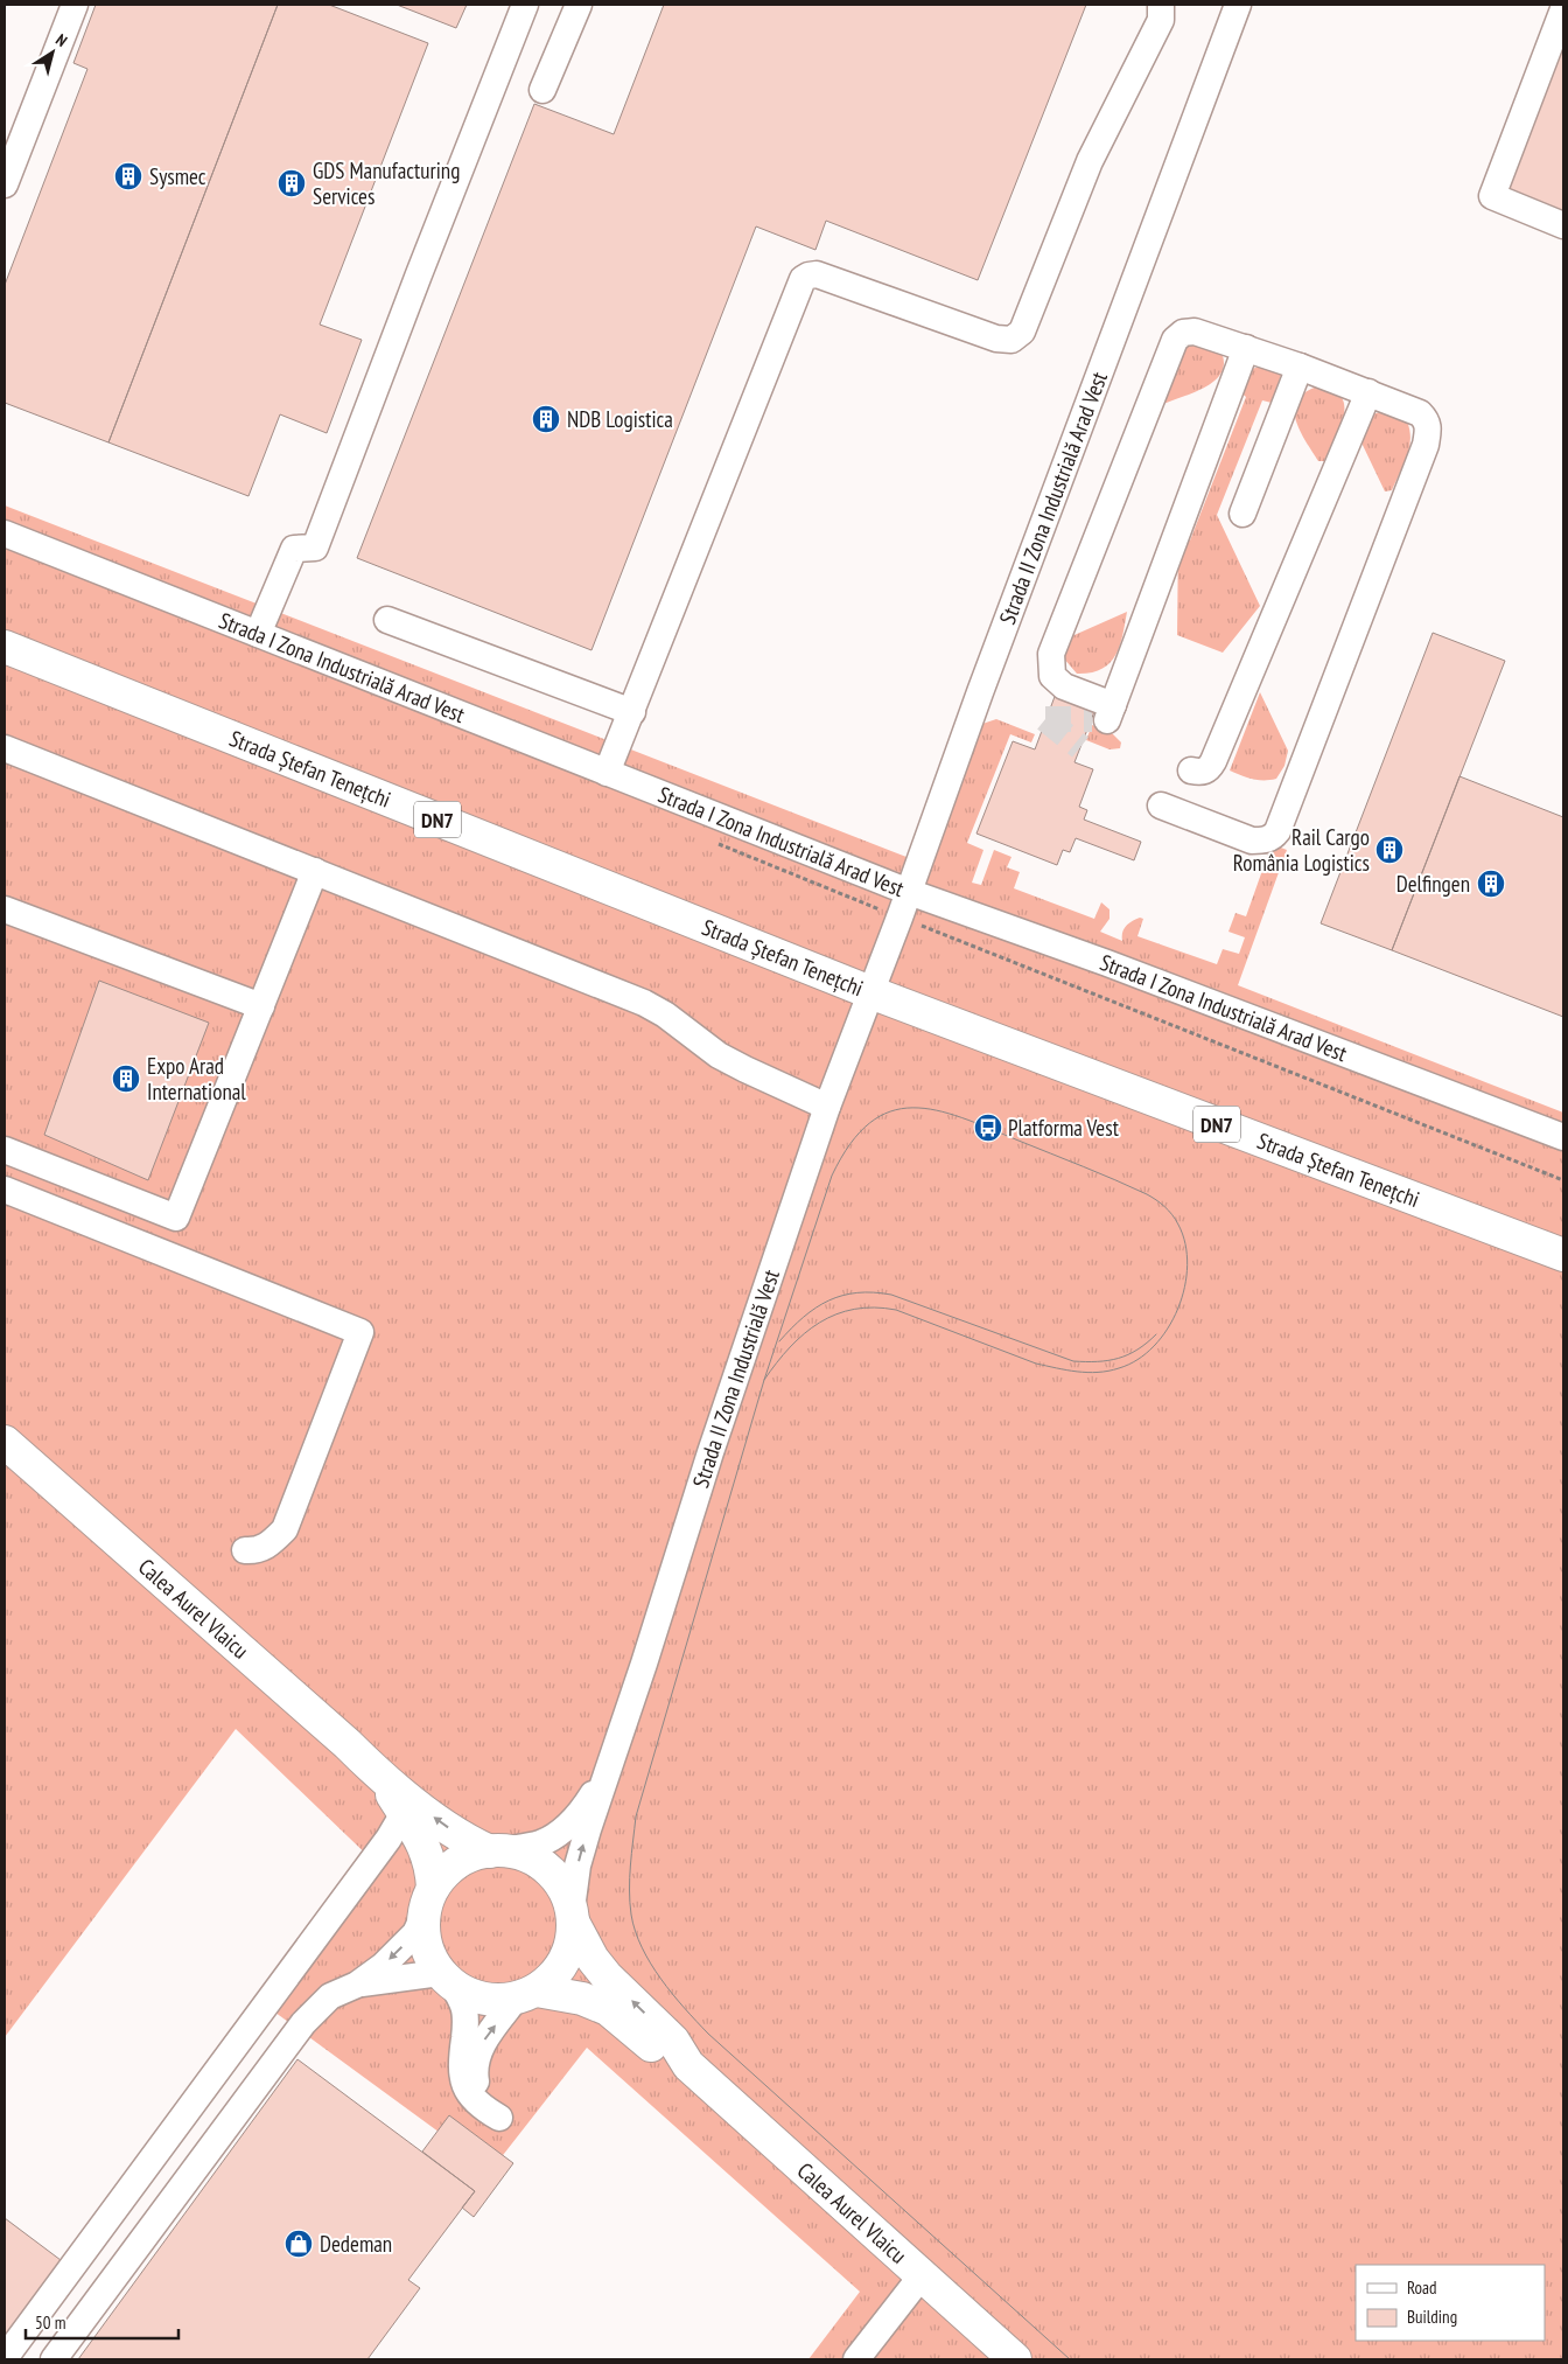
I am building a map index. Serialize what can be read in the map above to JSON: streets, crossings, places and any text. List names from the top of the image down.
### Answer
{
  "streets": {
    "main road": ["Strada Ștefan Tenețchi", "DN7", "Calea Aurel Vlaicu"],
    "street": ["Strada II Zona Industrială Arad Vest", "Strada I Zona Industrială Arad Vest", "Strada II Zona Industrială Vest"]
  },
  "crossings": [
    ["Strada II Zona Industrială Arad Vest", "Strada I Zona Industrială Arad Vest"],
    ["Strada II Zona Industrială Arad Vest", "Strada Ștefan Tenețchi"],
    ["Strada II Zona Industrială Arad Vest", "Strada II Zona Industrială Vest"],
    ["Strada Ștefan Tenețchi", "Strada II Zona Industrială Vest"],
    ["Strada II Zona Industrială Vest", "Calea Aurel Vlaicu"]
  ],
  "places": {
    "building": [
      "Sysmec",
      "GDS Manufacturing Services",
      "NDB Logistica",
      "Rail Cargo România Logistics",
      "Delfingen",
      "Expo Arad International"
    ],
    "bus stop": ["Platforma Vest"],
    "shop": ["Dedeman"]
  },
  "legend": ["Road", "Building"],
  "scale_bar": "50 m",
  "north": "top right"
}
